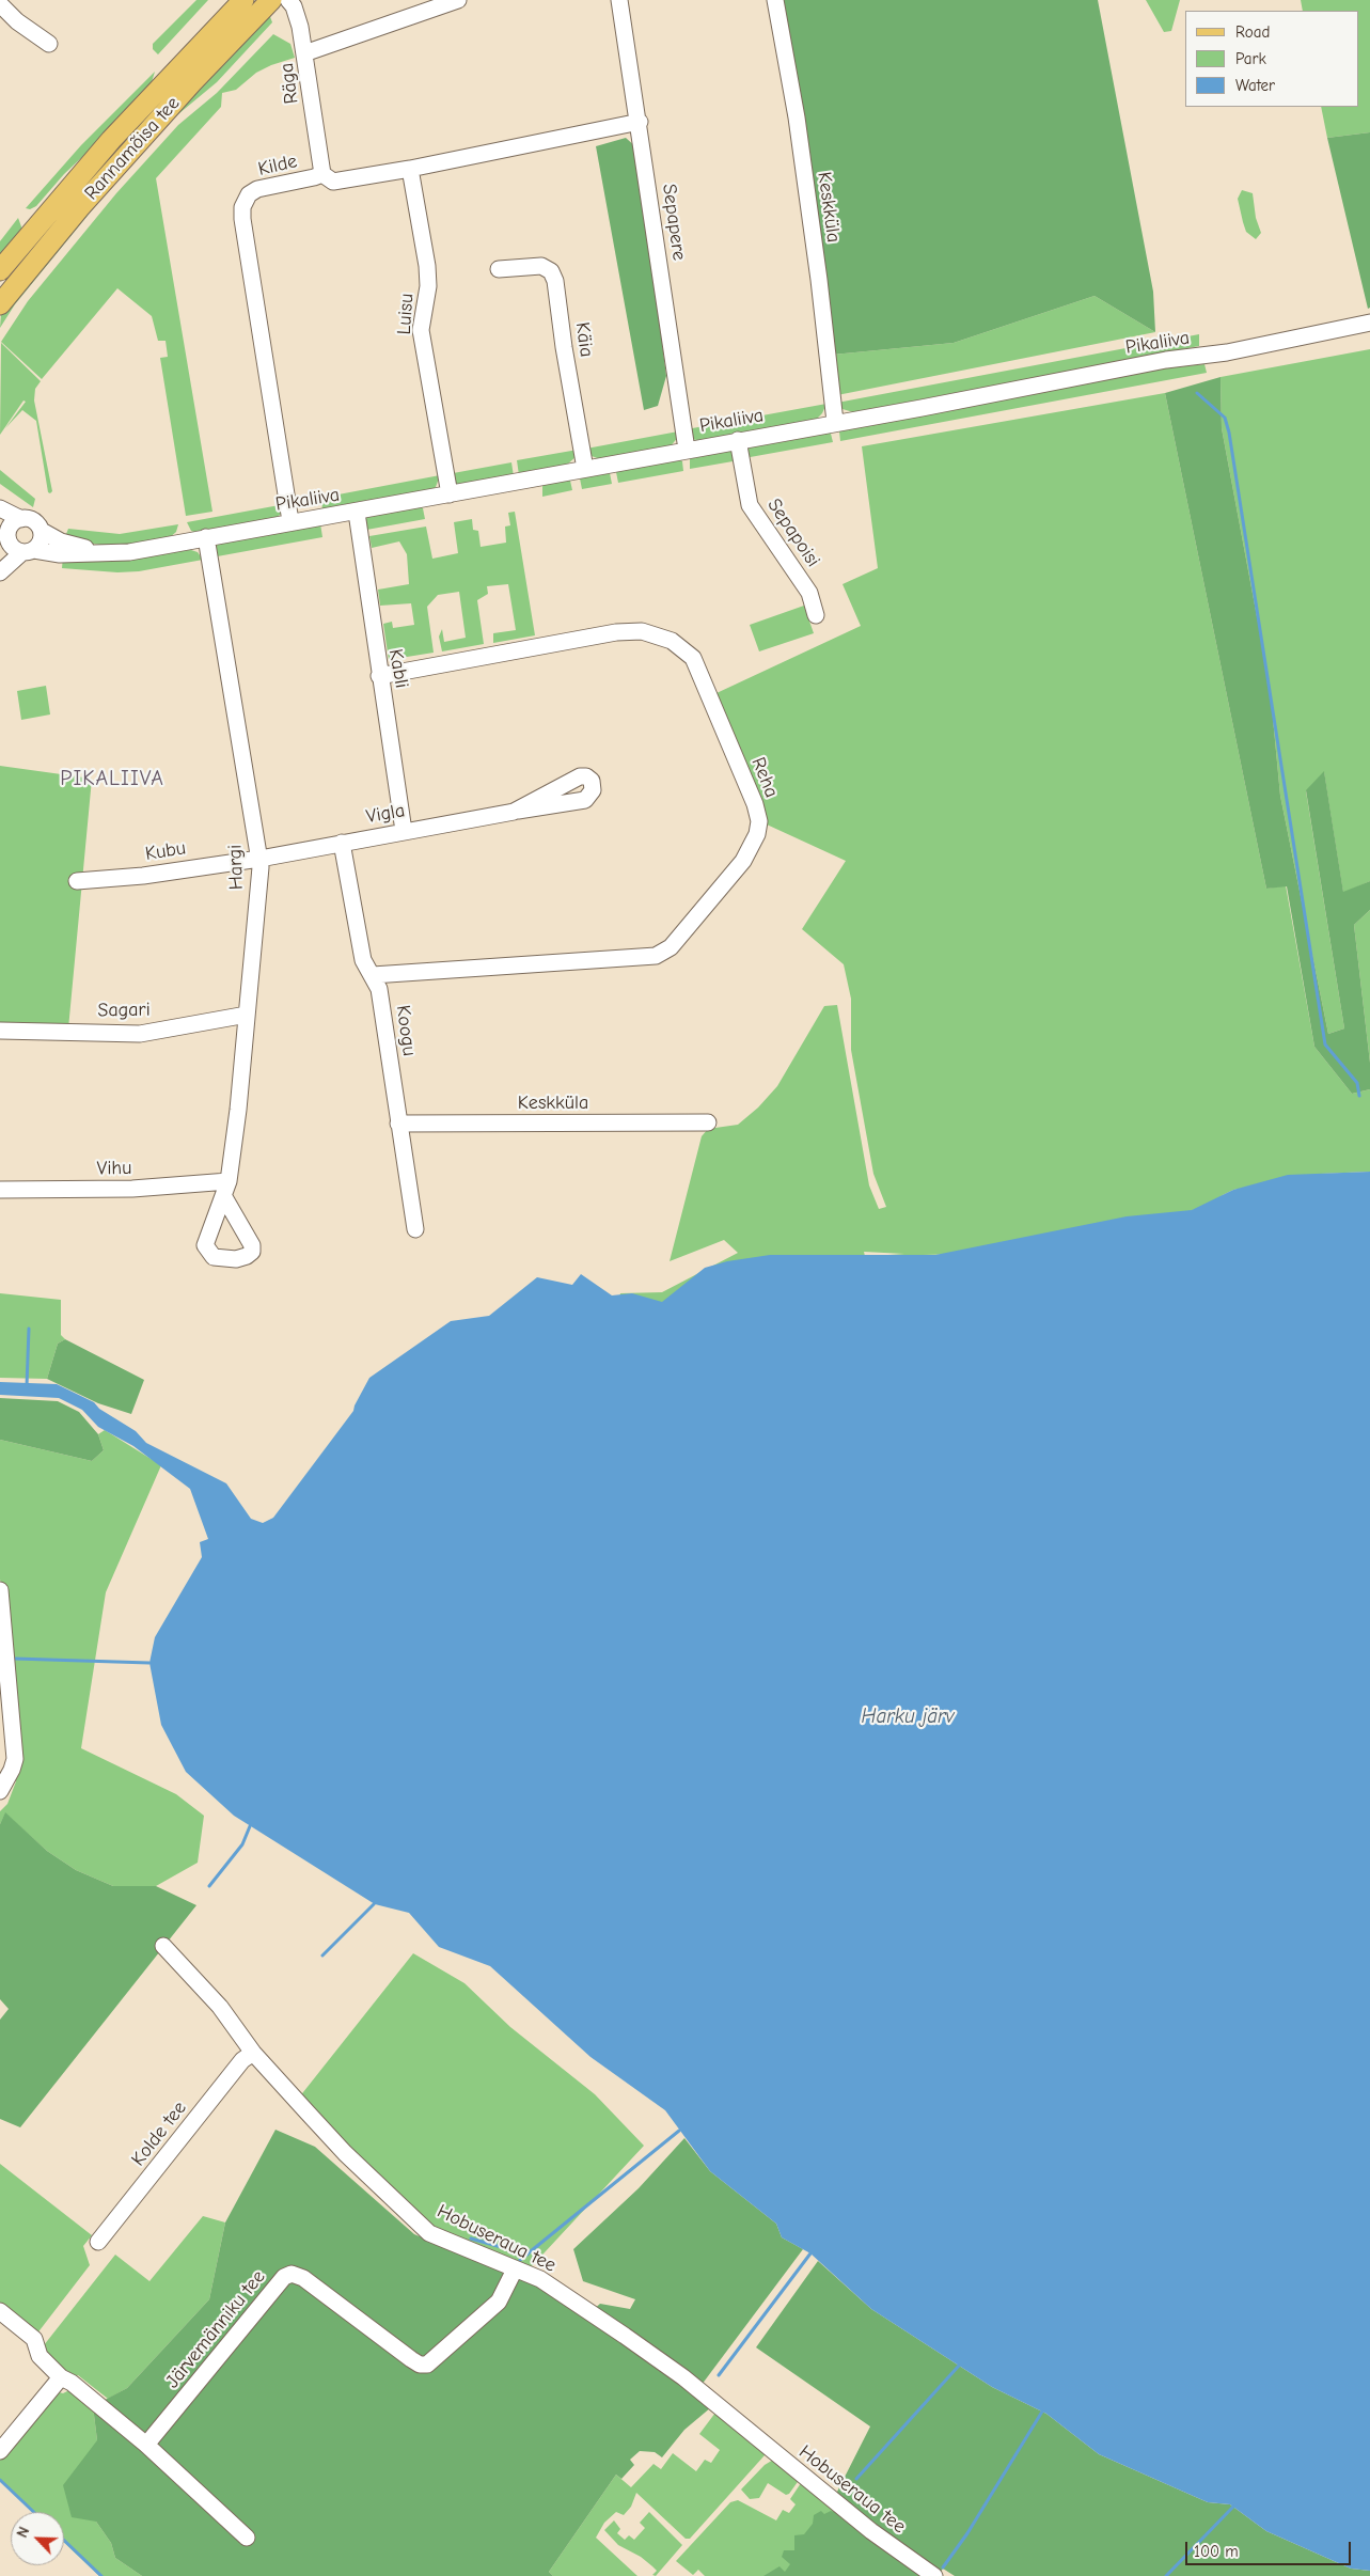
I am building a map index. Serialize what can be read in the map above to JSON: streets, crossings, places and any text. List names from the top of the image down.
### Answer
{
  "streets": {
    "main road": ["Rannamõisa tee"],
    "street": [
      "Räga",
      "Kilde",
      "Keskküla",
      "Sepapere",
      "Luisu",
      "Käia",
      "Pikaliiva",
      "Sepapoisi",
      "Kabli",
      "Reha",
      "Vigla",
      "Kubu",
      "Hargi",
      "Sagari",
      "Koogu",
      "Vihu",
      "Kolde tee",
      "Hobuseraua tee",
      "Järvemänniku tee"
    ]
  },
  "crossings": [
    ["Räga", "Kilde"],
    ["Kilde", "Sepapere"],
    ["Kilde", "Luisu"],
    ["Kilde", "Pikaliiva"],
    ["Keskküla", "Pikaliiva"],
    ["Keskküla", "Koogu"],
    ["Sepapere", "Pikaliiva"],
    ["Luisu", "Pikaliiva"],
    ["Käia", "Pikaliiva"],
    ["Pikaliiva", "Sepapoisi"],
    ["Pikaliiva", "Kabli"],
    ["Pikaliiva", "Hargi"],
    ["Kabli", "Reha"],
    ["Kabli", "Vigla"],
    ["Reha", "Koogu"],
    ["Vigla", "Kubu"],
    ["Vigla", "Hargi"],
    ["Vigla", "Koogu"],
    ["Kubu", "Hargi"],
    ["Hargi", "Sagari"],
    ["Hargi", "Vihu"],
    ["Kolde tee", "Hobuseraua tee"],
    ["Hobuseraua tee", "Järvemänniku tee"]
  ],
  "districts": ["PIKALIIVA"],
  "water": ["Harku järv"],
  "legend": ["Road", "Park", "Water"],
  "scale_bar": "100 m",
  "north": "top left"
}
